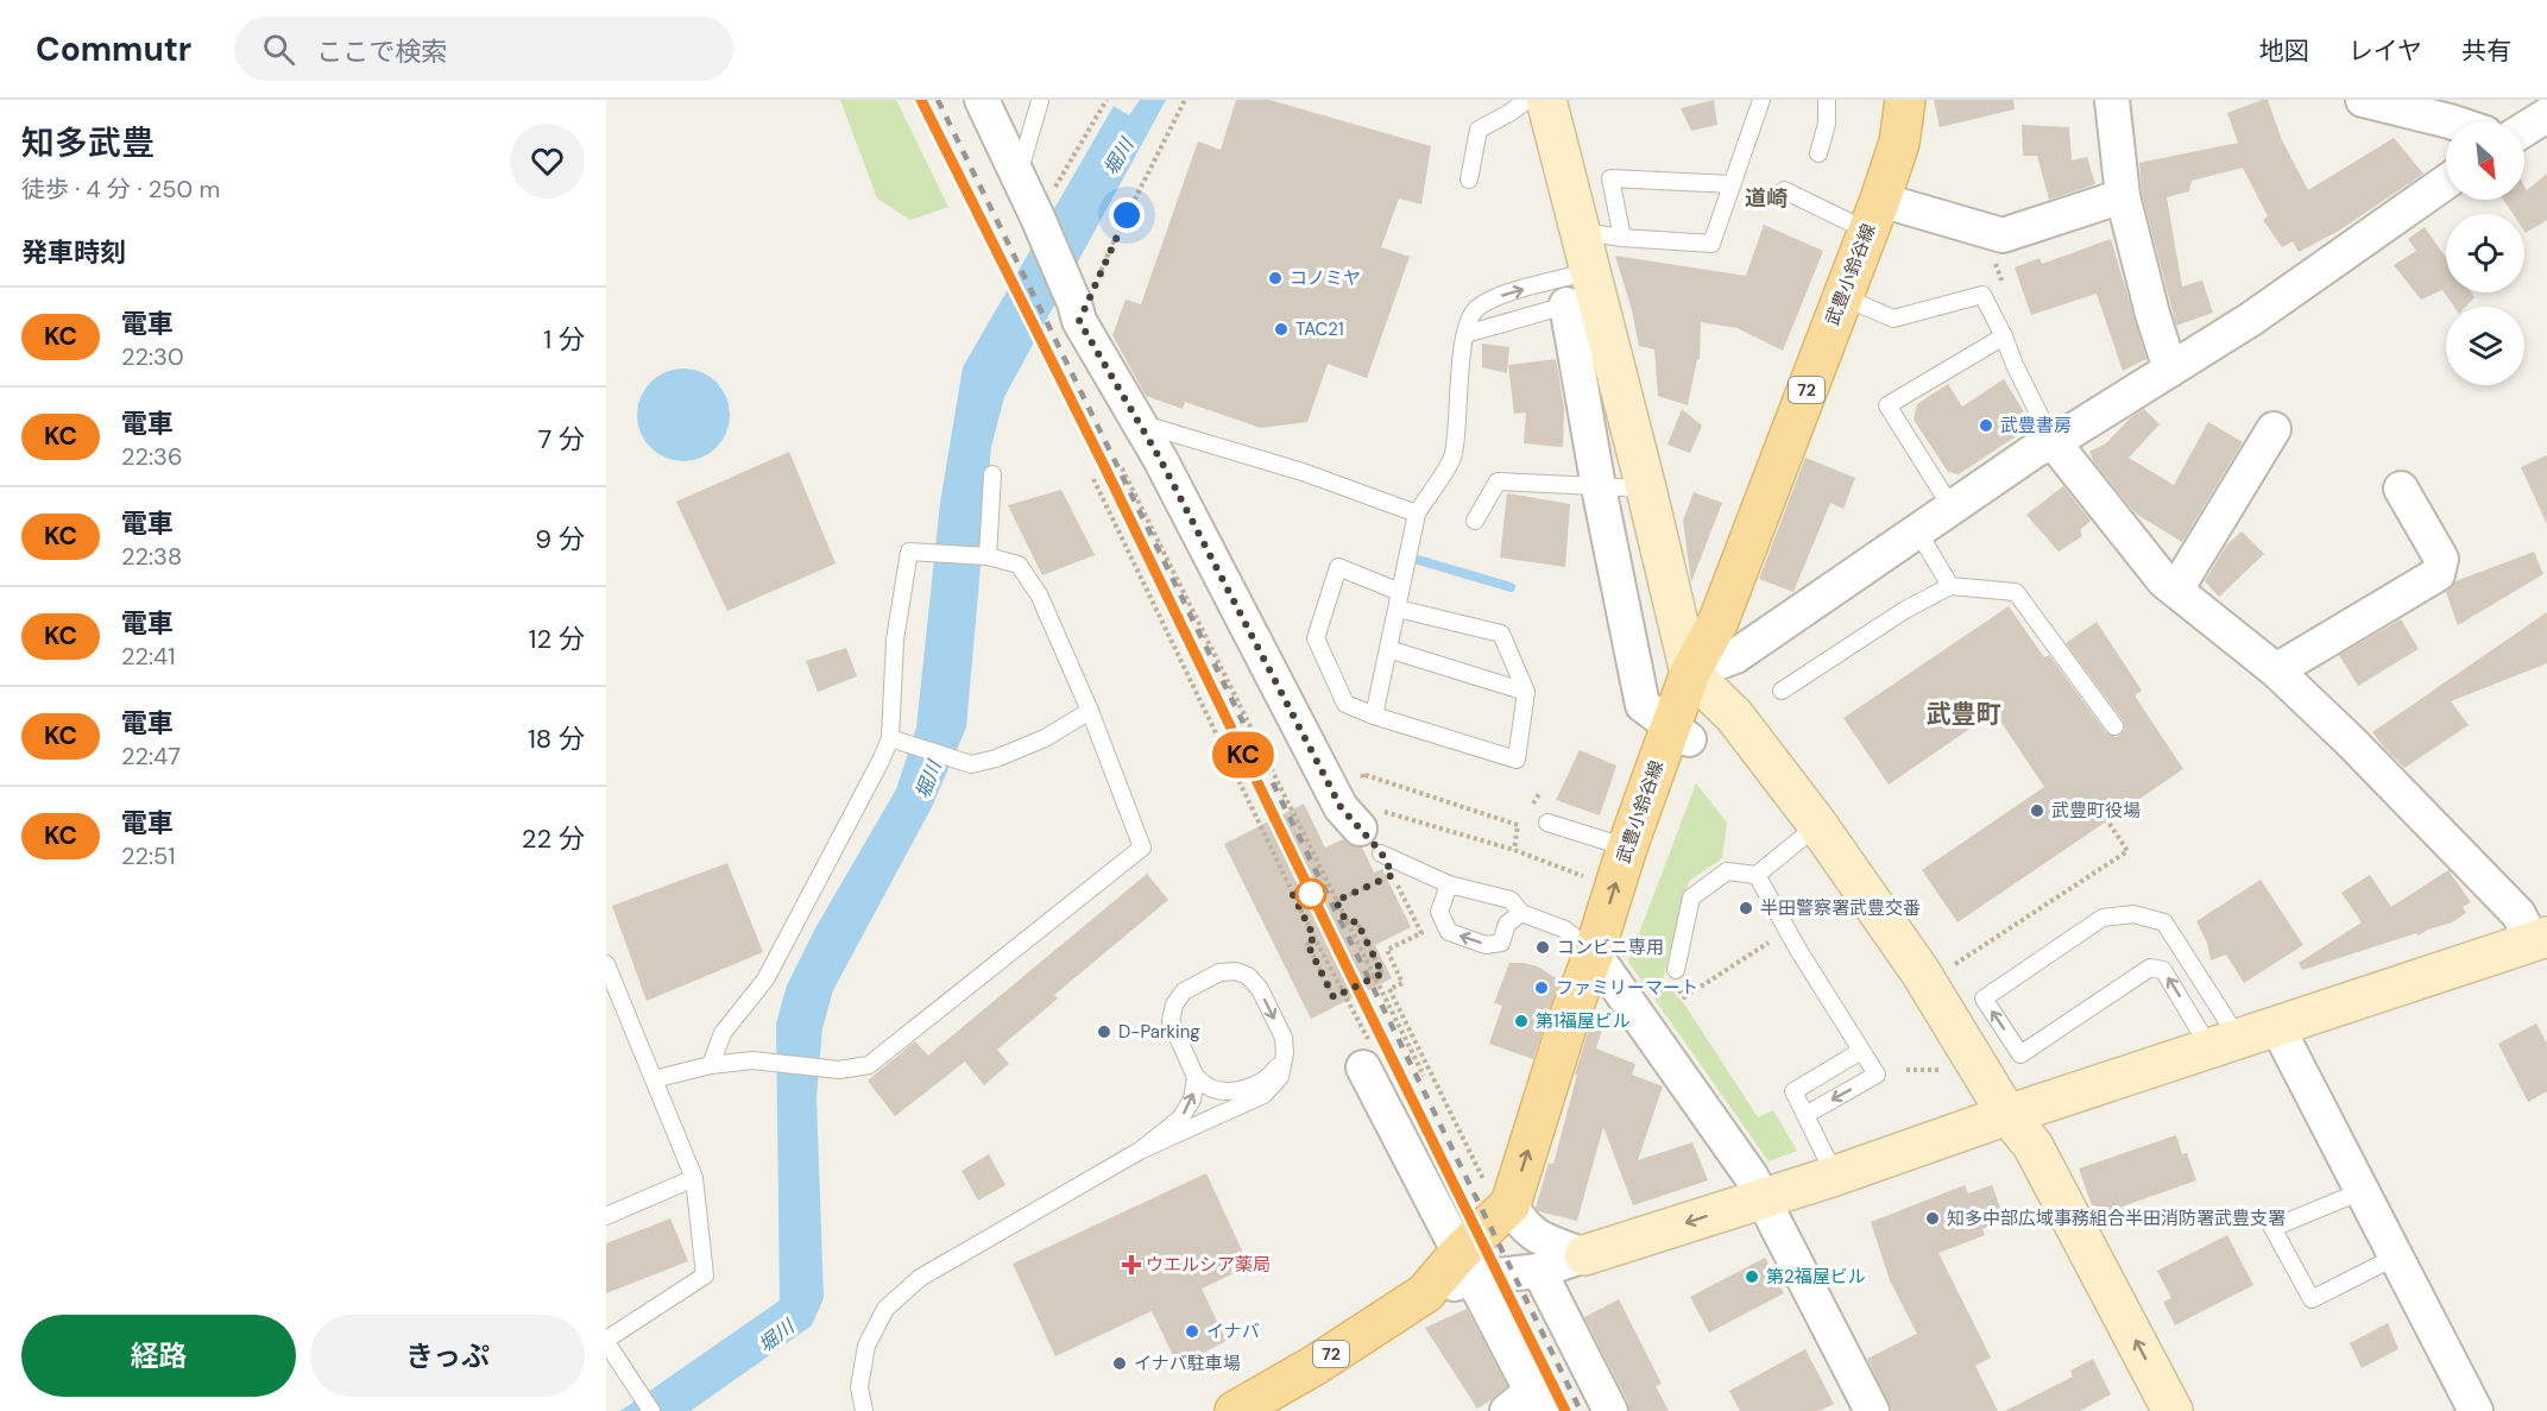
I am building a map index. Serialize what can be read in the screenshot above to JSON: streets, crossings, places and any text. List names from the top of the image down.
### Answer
{
  "streets": {
    "main road": ["武豊小鈴谷線", "72"]
  },
  "crossings": [
    ["武豊小鈴谷線", "72"]
  ],
  "districts": ["道崎", "武豊町"],
  "water": ["堀川"],
  "places": {
    "other": [
      "コノミヤ",
      "TAC21",
      "武豊書房",
      "武豊町役場",
      "半田警察署武豊交番",
      "コンビニ専用",
      "ファミリーマート",
      "第1福屋ビル",
      "D-Parking",
      "知多中部広域事務組合半田消防署武豊支署",
      "第2福屋ビル",
      "イナバ",
      "イナバ駐車場"
    ],
    "health": ["ウエルシア薬局"]
  },
  "north": "bottom right",
  "page": {
    "header": "Commutr",
    "search": "ここで検索",
    "nav": ["地図", "レイヤ", "共有"],
    "heading": [
      ["知多武豊", "徒歩 · 4 分 · 250 m"],
      "発車時刻"
    ],
    "on_map": "KC",
    "list": [
      {
        "mark": "KC",
        "name": "電車",
        "note": "22:30",
        "value": "1 分"
      },
      {
        "mark": "KC",
        "name": "電車",
        "note": "22:36",
        "value": "7 分"
      },
      {
        "mark": "KC",
        "name": "電車",
        "note": "22:38",
        "value": "9 分"
      },
      {
        "mark": "KC",
        "name": "電車",
        "note": "22:41",
        "value": "12 分"
      },
      {
        "mark": "KC",
        "name": "電車",
        "note": "22:47",
        "value": "18 分"
      },
      {
        "mark": "KC",
        "name": "電車",
        "note": "22:51",
        "value": "22 分"
      }
    ],
    "buttons": ["経路", "きっぷ"]
  }
}
